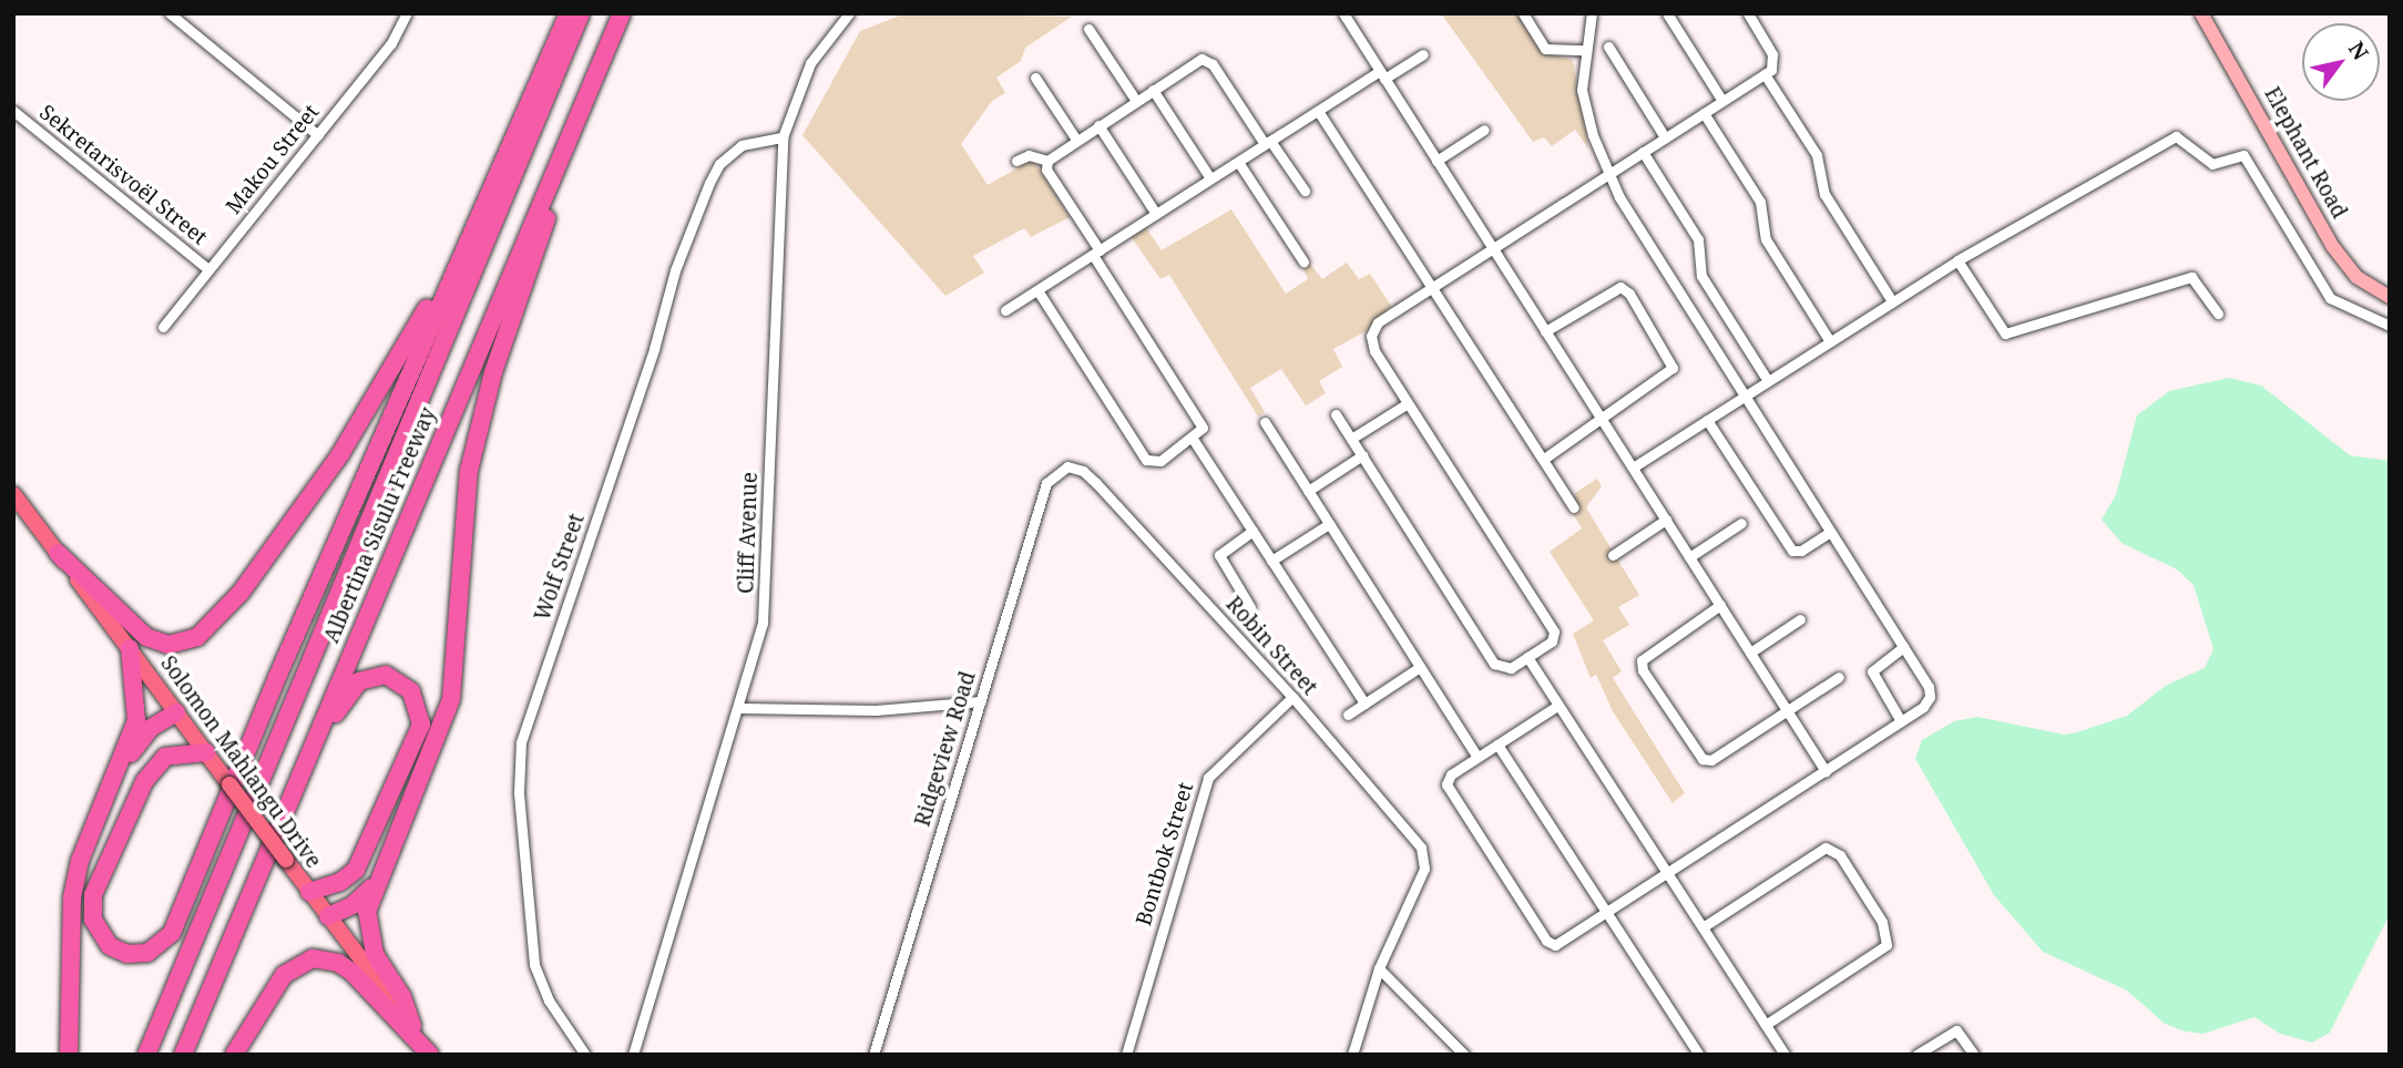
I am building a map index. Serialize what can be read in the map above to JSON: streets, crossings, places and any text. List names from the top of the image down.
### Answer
{
  "streets": {
    "highway": ["Albertina Sisulu Freeway"],
    "main road": ["Solomon Mahlangu Drive"],
    "street": [
      "Elephant Road",
      "Makou Street",
      "Sekretarisvoël Street",
      "Cliff Avenue",
      "Wolf Street",
      "Robin Street",
      "Ridgeview Road",
      "Bontbok Street"
    ]
  },
  "crossings": [
    ["Makou Street", "Sekretarisvoël Street"],
    ["Cliff Avenue", "Wolf Street"],
    ["Robin Street", "Ridgeview Road"],
    ["Robin Street", "Bontbok Street"]
  ],
  "north": "top right"
}
